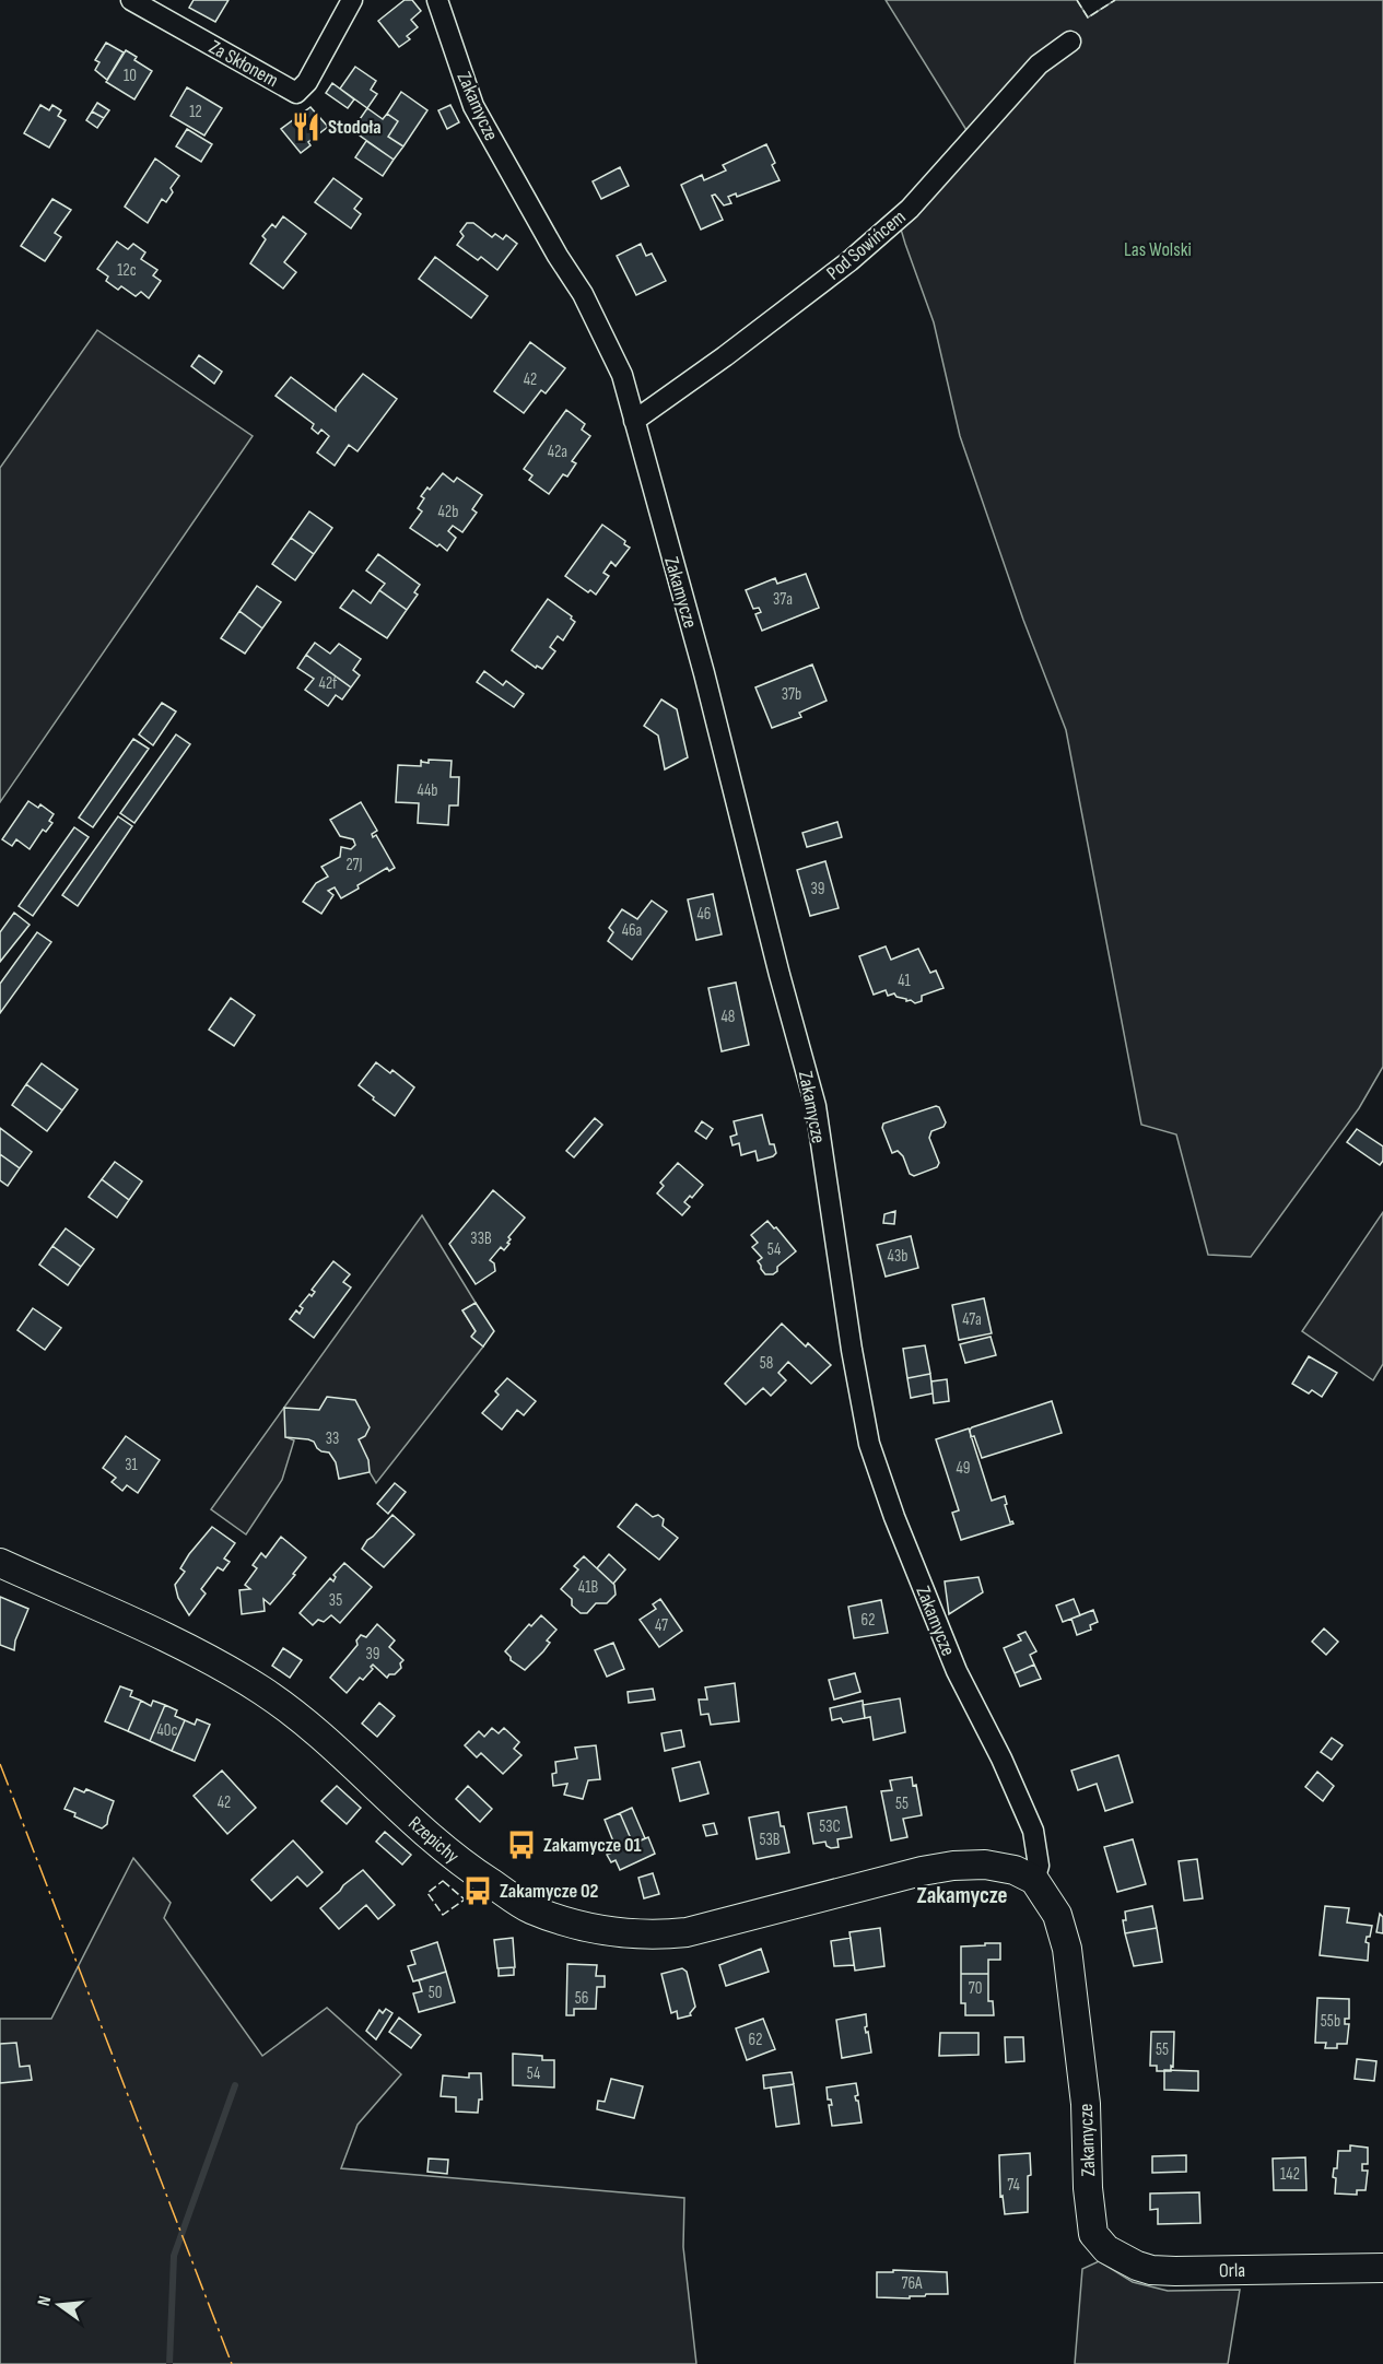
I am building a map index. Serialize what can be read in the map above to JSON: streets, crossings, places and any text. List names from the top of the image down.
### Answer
{
  "streets": {
    "street": [
      "Za Skłonem",
      "Zakamycze",
      "Pod Sowińcem",
      "Rzepichy",
      "Orla"
    ]
  },
  "crossings": [
    ["Zakamycze", "Pod Sowińcem"],
    ["Zakamycze", "Rzepichy"],
    ["Zakamycze", "Orla"]
  ],
  "districts": ["Zakamycze"],
  "parks": ["Las Wolski"],
  "places": {
    "restaurant": ["Stodoła"],
    "bus stop": ["Zakamycze 01", "Zakamycze 02"]
  },
  "house_numbers": [
    "10",
    "12",
    "12c",
    "42",
    "42a",
    "42b",
    "37a",
    "42f",
    "37b",
    "44b",
    "27J",
    "39",
    "46",
    "46a",
    "41",
    "48",
    "33B",
    "54",
    "43b",
    "47a",
    "58",
    "33",
    "31",
    "49",
    "41B",
    "35",
    "62",
    "47",
    "39",
    "40c",
    "42",
    "55",
    "53C",
    "53B",
    "70",
    "50",
    "56",
    "55b",
    "62",
    "55",
    "54",
    "142",
    "74",
    "76A"
  ],
  "north": "left"
}
